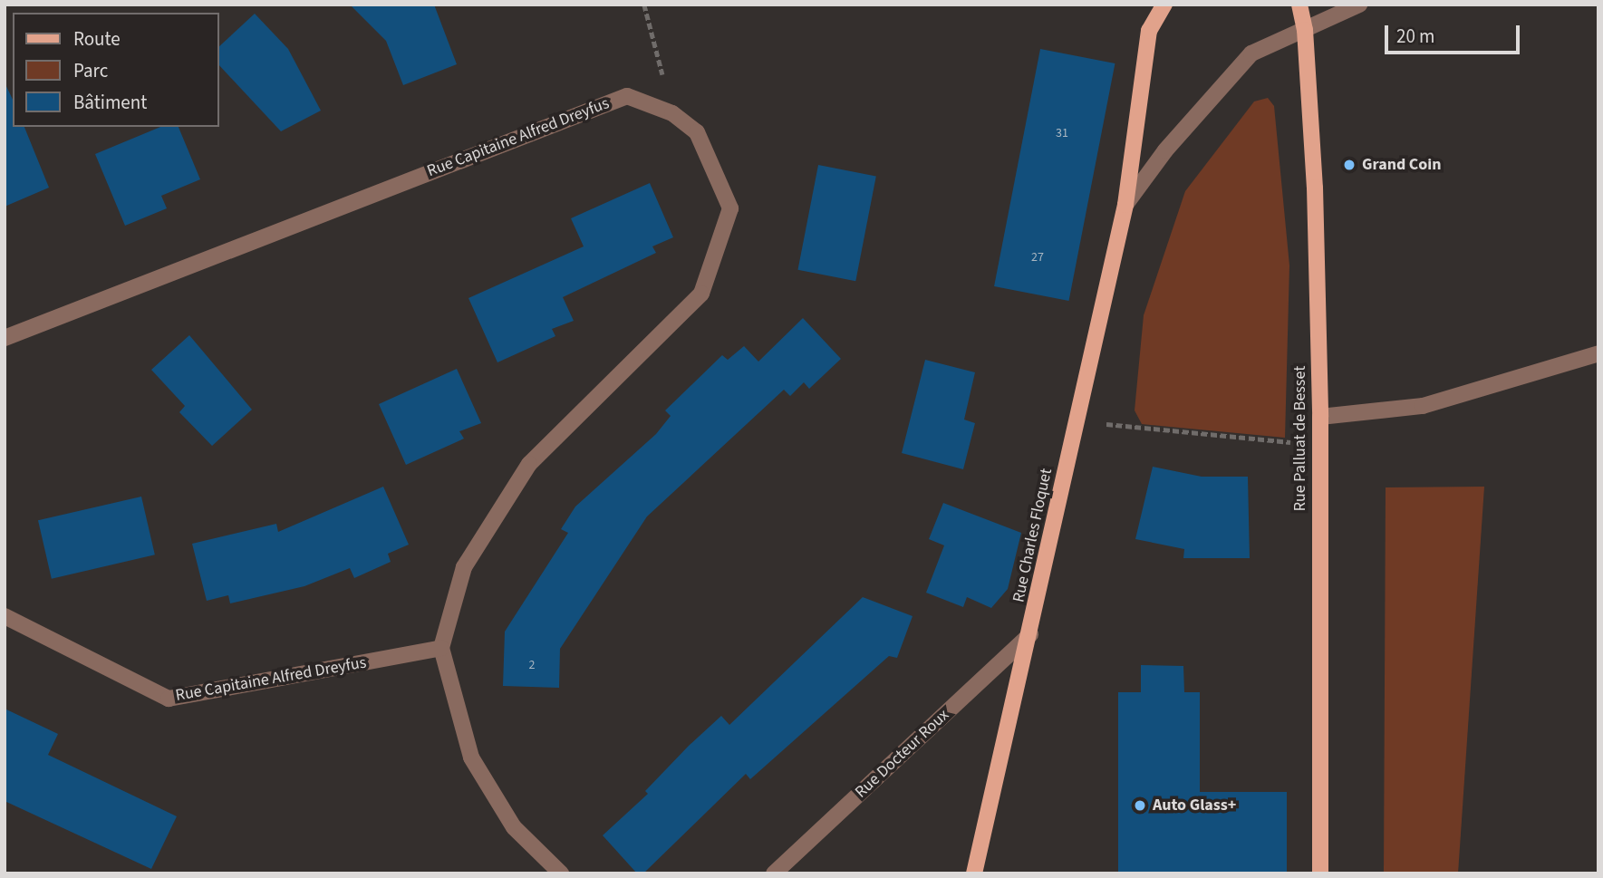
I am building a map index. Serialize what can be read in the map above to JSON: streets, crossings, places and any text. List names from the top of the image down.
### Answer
{
  "streets": {
    "main road": ["Rue Palluat de Besset", "Rue Charles Floquet"],
    "street": ["Rue Capitaine Alfred Dreyfus", "Rue Docteur Roux"]
  },
  "crossings": [
    ["Rue Palluat de Besset", "Rue Charles Floquet"],
    ["Rue Charles Floquet", "Rue Docteur Roux"]
  ],
  "places": ["Grand Coin", "Auto Glass+"],
  "house_numbers": ["31", "27", "2"],
  "legend": ["Route", "Parc", "Bâtiment"],
  "scale_bar": "20 m"
}
